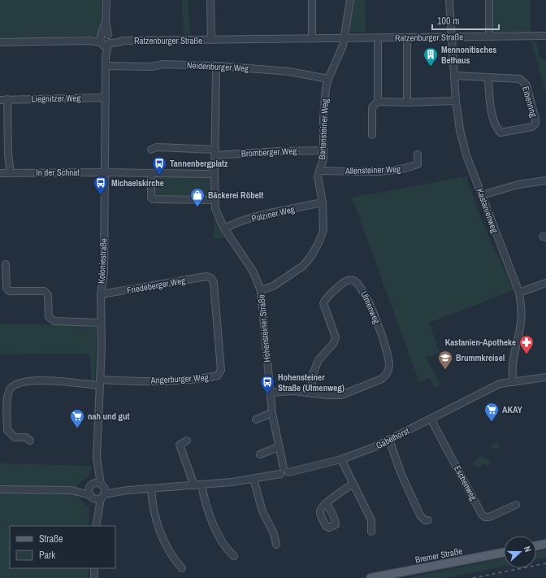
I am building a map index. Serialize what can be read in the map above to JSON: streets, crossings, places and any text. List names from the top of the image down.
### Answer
{
  "streets": {
    "main road": ["Bremer Straße"],
    "street": [
      "Ratzenburger Straße",
      "Neidenburger Weg",
      "Liegnitzer Weg",
      "Eibenring",
      "Bartensteiner Weg",
      "Bromberger Weg",
      "Allensteiner Weg",
      "In der Schnat",
      "Kastanienweg",
      "Polziner Weg",
      "Koloniestraße",
      "Friedeberger Weg",
      "Ulmenweg",
      "Hohensteiner Straße",
      "Angerburger Weg",
      "Gabelhorst",
      "Eschenweg"
    ]
  },
  "crossings": [
    ["Ratzenburger Straße", "Bartensteiner Weg"],
    ["Ratzenburger Straße", "Kastanienweg"],
    ["Ratzenburger Straße", "Koloniestraße"],
    ["Neidenburger Weg", "Bartensteiner Weg"],
    ["Neidenburger Weg", "Koloniestraße"],
    ["Liegnitzer Weg", "Koloniestraße"],
    ["Eibenring", "Kastanienweg"],
    ["Bartensteiner Weg", "Bromberger Weg"],
    ["Bartensteiner Weg", "Allensteiner Weg"],
    ["Bartensteiner Weg", "Polziner Weg"],
    ["Bartensteiner Weg", "Hohensteiner Straße"],
    ["In der Schnat", "Koloniestraße"],
    ["Kastanienweg", "Gabelhorst"],
    ["Polziner Weg", "Hohensteiner Straße"],
    ["Koloniestraße", "Friedeberger Weg"],
    ["Koloniestraße", "Angerburger Weg"],
    ["Koloniestraße", "Gabelhorst"],
    ["Friedeberger Weg", "Angerburger Weg"],
    ["Ulmenweg", "Hohensteiner Straße"],
    ["Hohensteiner Straße", "Gabelhorst"],
    ["Gabelhorst", "Eschenweg"]
  ],
  "places": {
    "building": ["Mennonitisches Bethaus"],
    "bus stop": ["Tannenbergplatz", "Michaelskirche", "Hohensteiner Straße (Ulmenweg)"],
    "shop": ["Bäckerei Röbelt"],
    "pharmacy": ["Kastanien-Apotheke"],
    "school or university": ["Brummkreisel"],
    "supermarket": ["AKAY", "nah und gut"]
  },
  "legend": ["Straße", "Park"],
  "scale_bar": "100 m",
  "north": "right"
}
